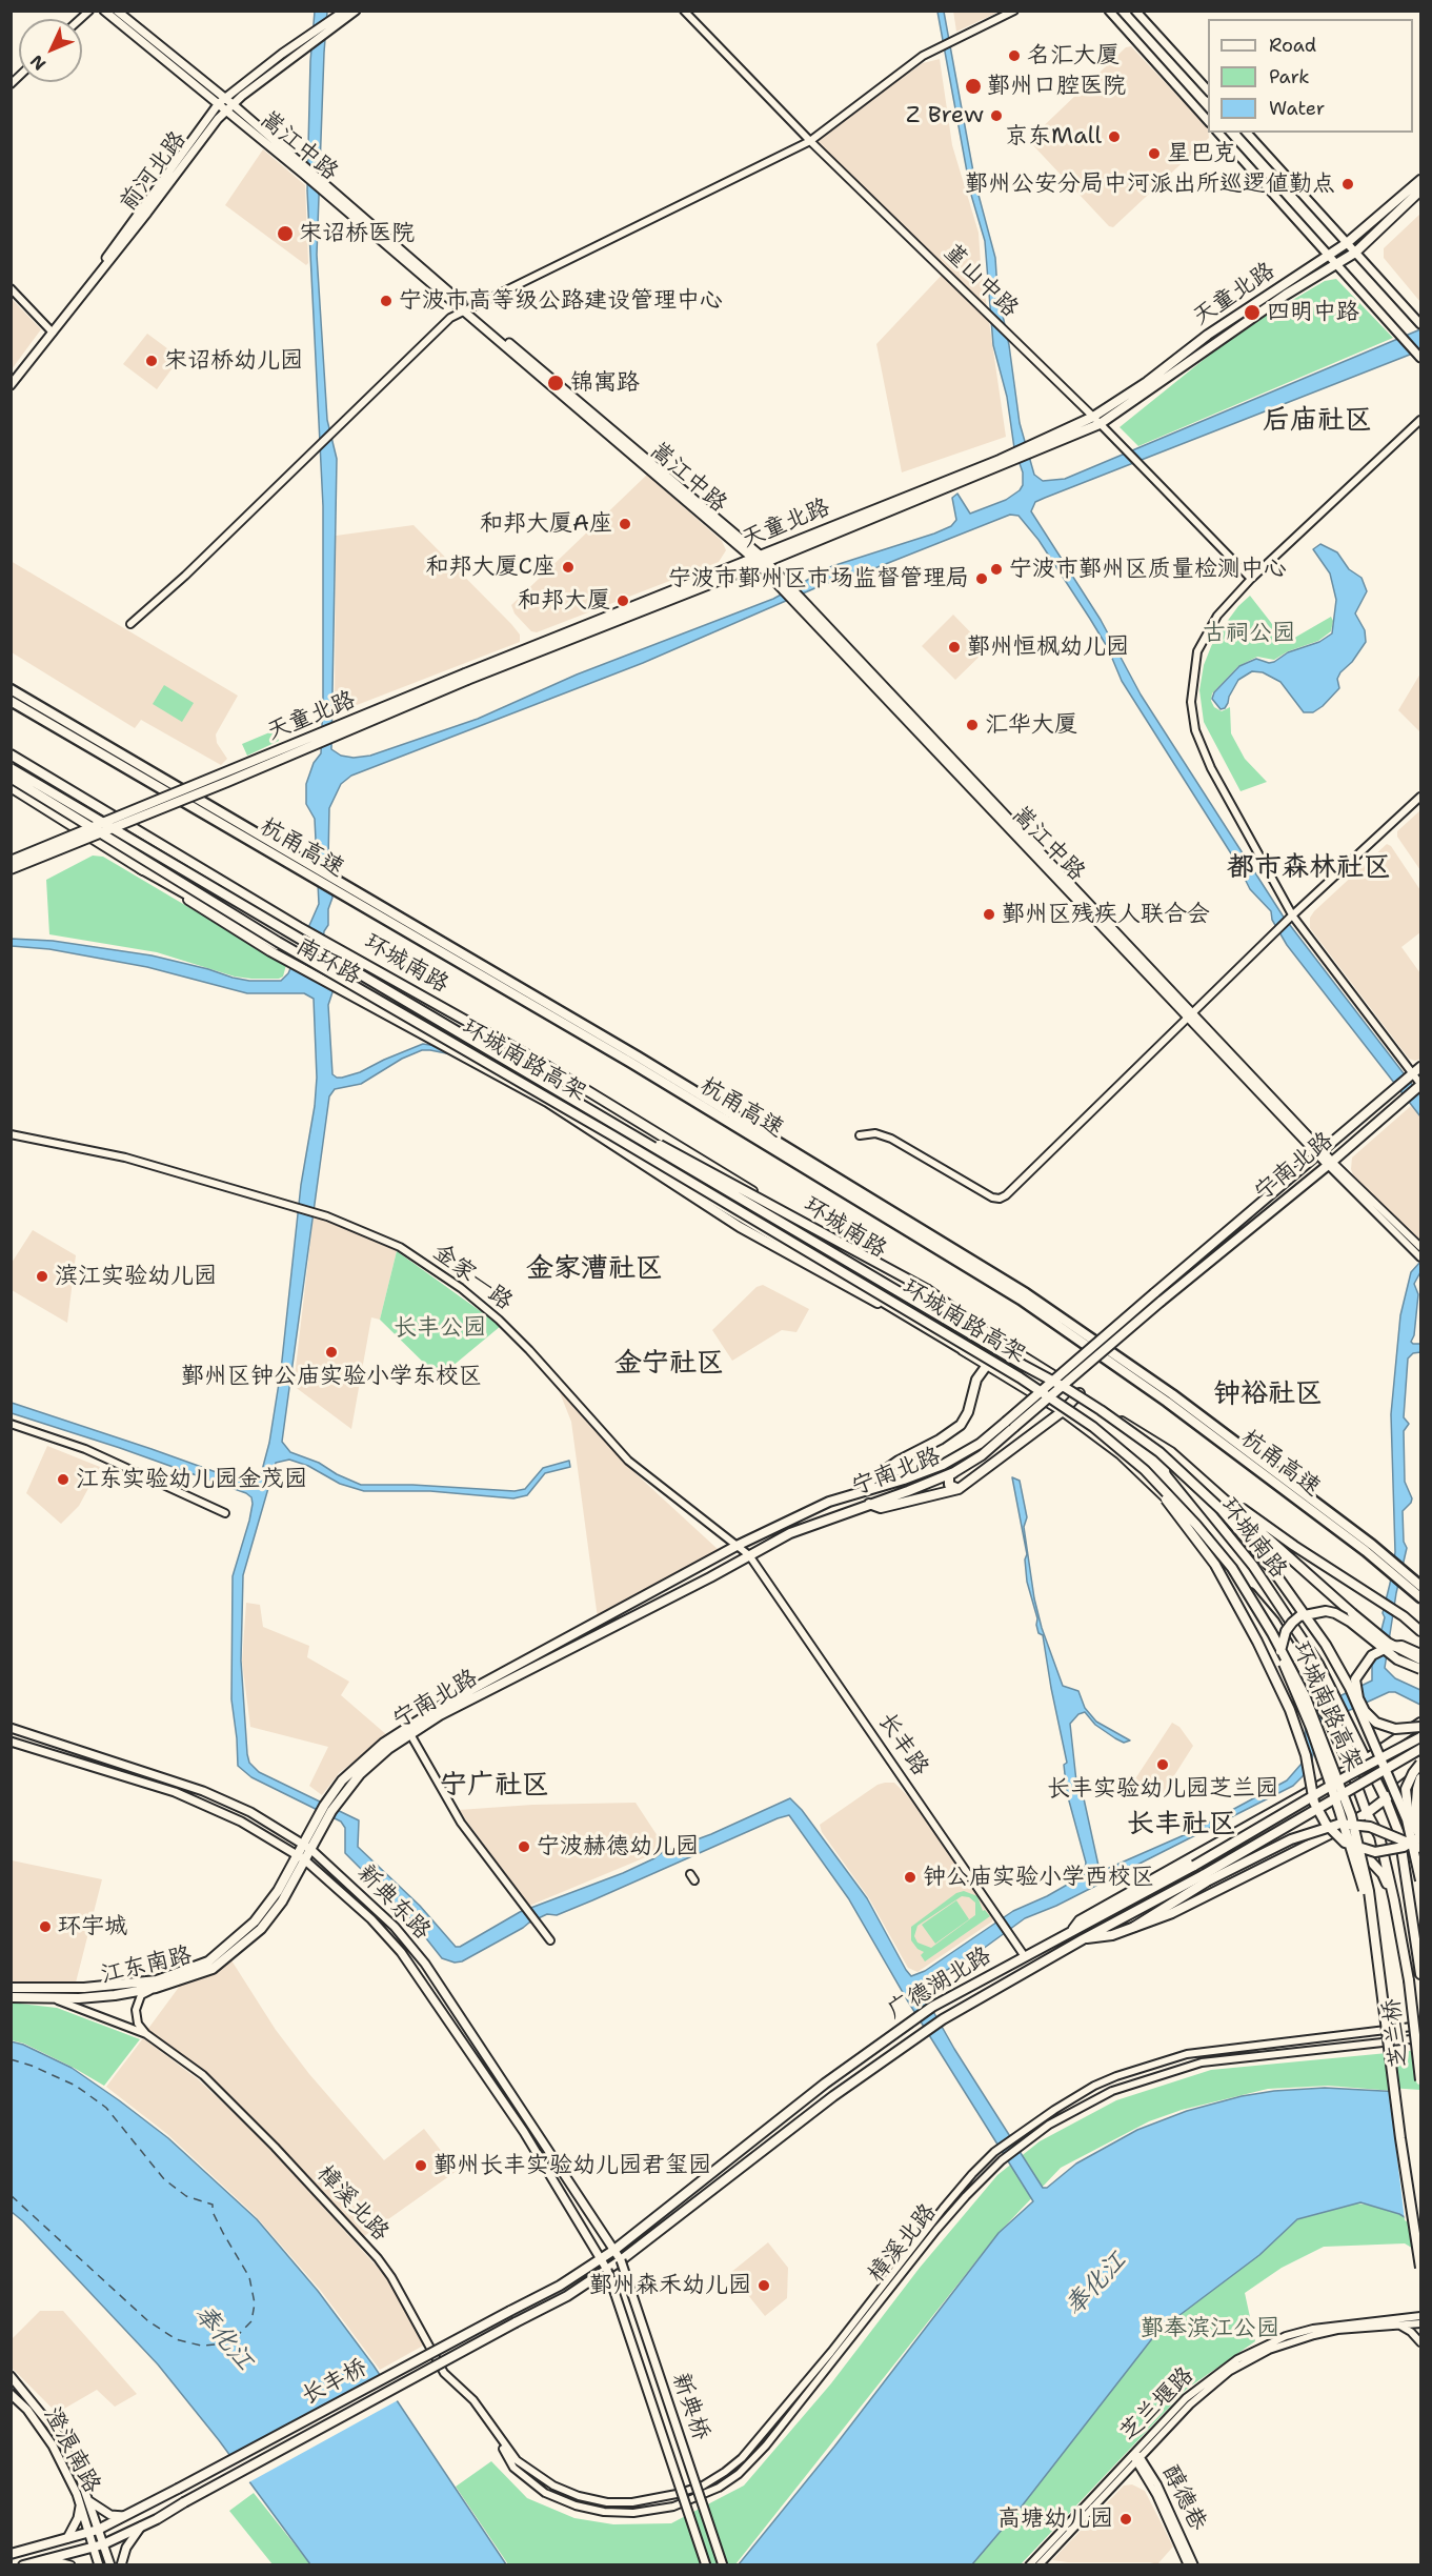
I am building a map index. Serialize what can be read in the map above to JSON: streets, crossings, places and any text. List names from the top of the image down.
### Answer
{
  "streets": {
    "highway": ["杭甬高速"],
    "main road": [
      "嵩江中路",
      "前河北路",
      "天童北路",
      "南环路",
      "环城南路",
      "环城南路高架",
      "宁南北路",
      "新典东路",
      "江东南路",
      "广德湖北路",
      "芝兰桥",
      "长丰桥",
      "新典桥",
      "澄浪南路"
    ],
    "street": [
      "堇山中路",
      "金家一路",
      "长丰路",
      "樟溪北路",
      "芝兰堰路",
      "醇德巷"
    ]
  },
  "crossings": [
    ["嵩江中路", "前河北路"],
    ["嵩江中路", "天童北路"],
    ["嵩江中路", "宁南北路"],
    ["堇山中路", "天童北路"],
    ["南环路", "环城南路"],
    ["宁南北路", "金家一路"],
    ["宁南北路", "长丰路"],
    ["宁南北路", "江东南路"],
    ["金家一路", "长丰路"],
    ["长丰路", "广德湖北路"],
    ["新典东路", "江东南路"],
    ["新典东路", "广德湖北路"],
    ["新典东路", "新典桥"],
    ["江东南路", "樟溪北路"],
    ["广德湖北路", "长丰桥"],
    ["广德湖北路", "新典桥"],
    ["长丰桥", "澄浪南路"],
    ["芝兰堰路", "醇德巷"]
  ],
  "districts": [
    "后庙社区",
    "都市森林社区",
    "金家漕社区",
    "金宁社区",
    "钟裕社区",
    "宁广社区",
    "长丰社区"
  ],
  "water": ["奉化江"],
  "parks": ["古祠公园", "长丰公园", "鄞奉滨江公园"],
  "places": [
    "名汇大厦",
    "鄞州口腔医院",
    "Z Brew",
    "京东Mall",
    "星巴克",
    "鄞州公安分局中河派出所巡逻值勤点",
    "宋诏桥医院",
    "宁波市高等级公路建设管理中心",
    "四明中路",
    "宋诏桥幼儿园",
    "锦寓路",
    "和邦大厦A座",
    "和邦大厦C座",
    "宁波市鄞州区质量检测中心",
    "宁波市鄞州区市场监督管理局",
    "和邦大厦",
    "鄞州恒枫幼儿园",
    "汇华大厦",
    "鄞州区残疾人联合会",
    "滨江实验幼儿园",
    "鄞州区钟公庙实验小学东校区",
    "江东实验幼儿园金茂园",
    "长丰实验幼儿园芝兰园",
    "宁波赫德幼儿园",
    "钟公庙实验小学西校区",
    "环宇城",
    "鄞州长丰实验幼儿园君玺园",
    "鄞州森禾幼儿园",
    "高塘幼儿园"
  ],
  "legend": ["Road", "Park", "Water"],
  "north": "bottom left"
}
